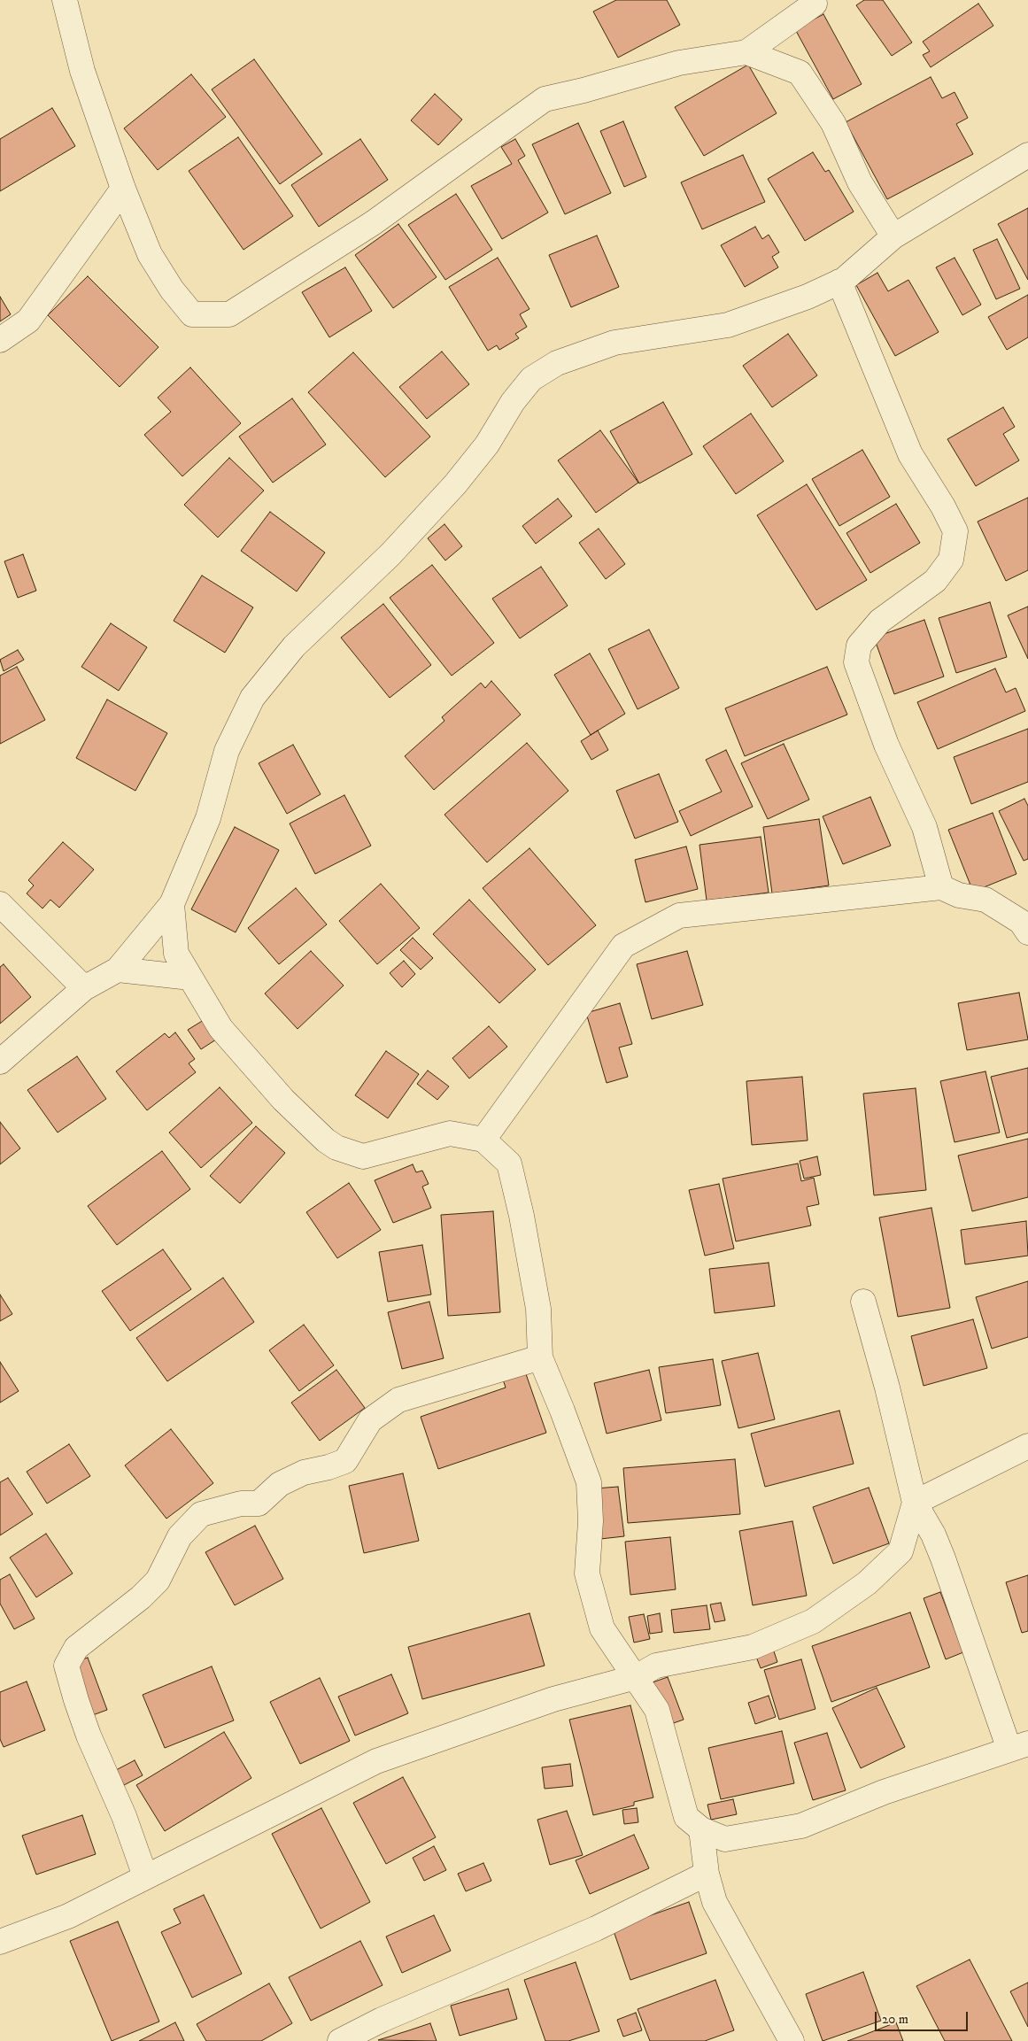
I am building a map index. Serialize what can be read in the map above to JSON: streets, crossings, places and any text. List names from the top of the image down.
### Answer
{
  "scale_bar": "20 m"
}
